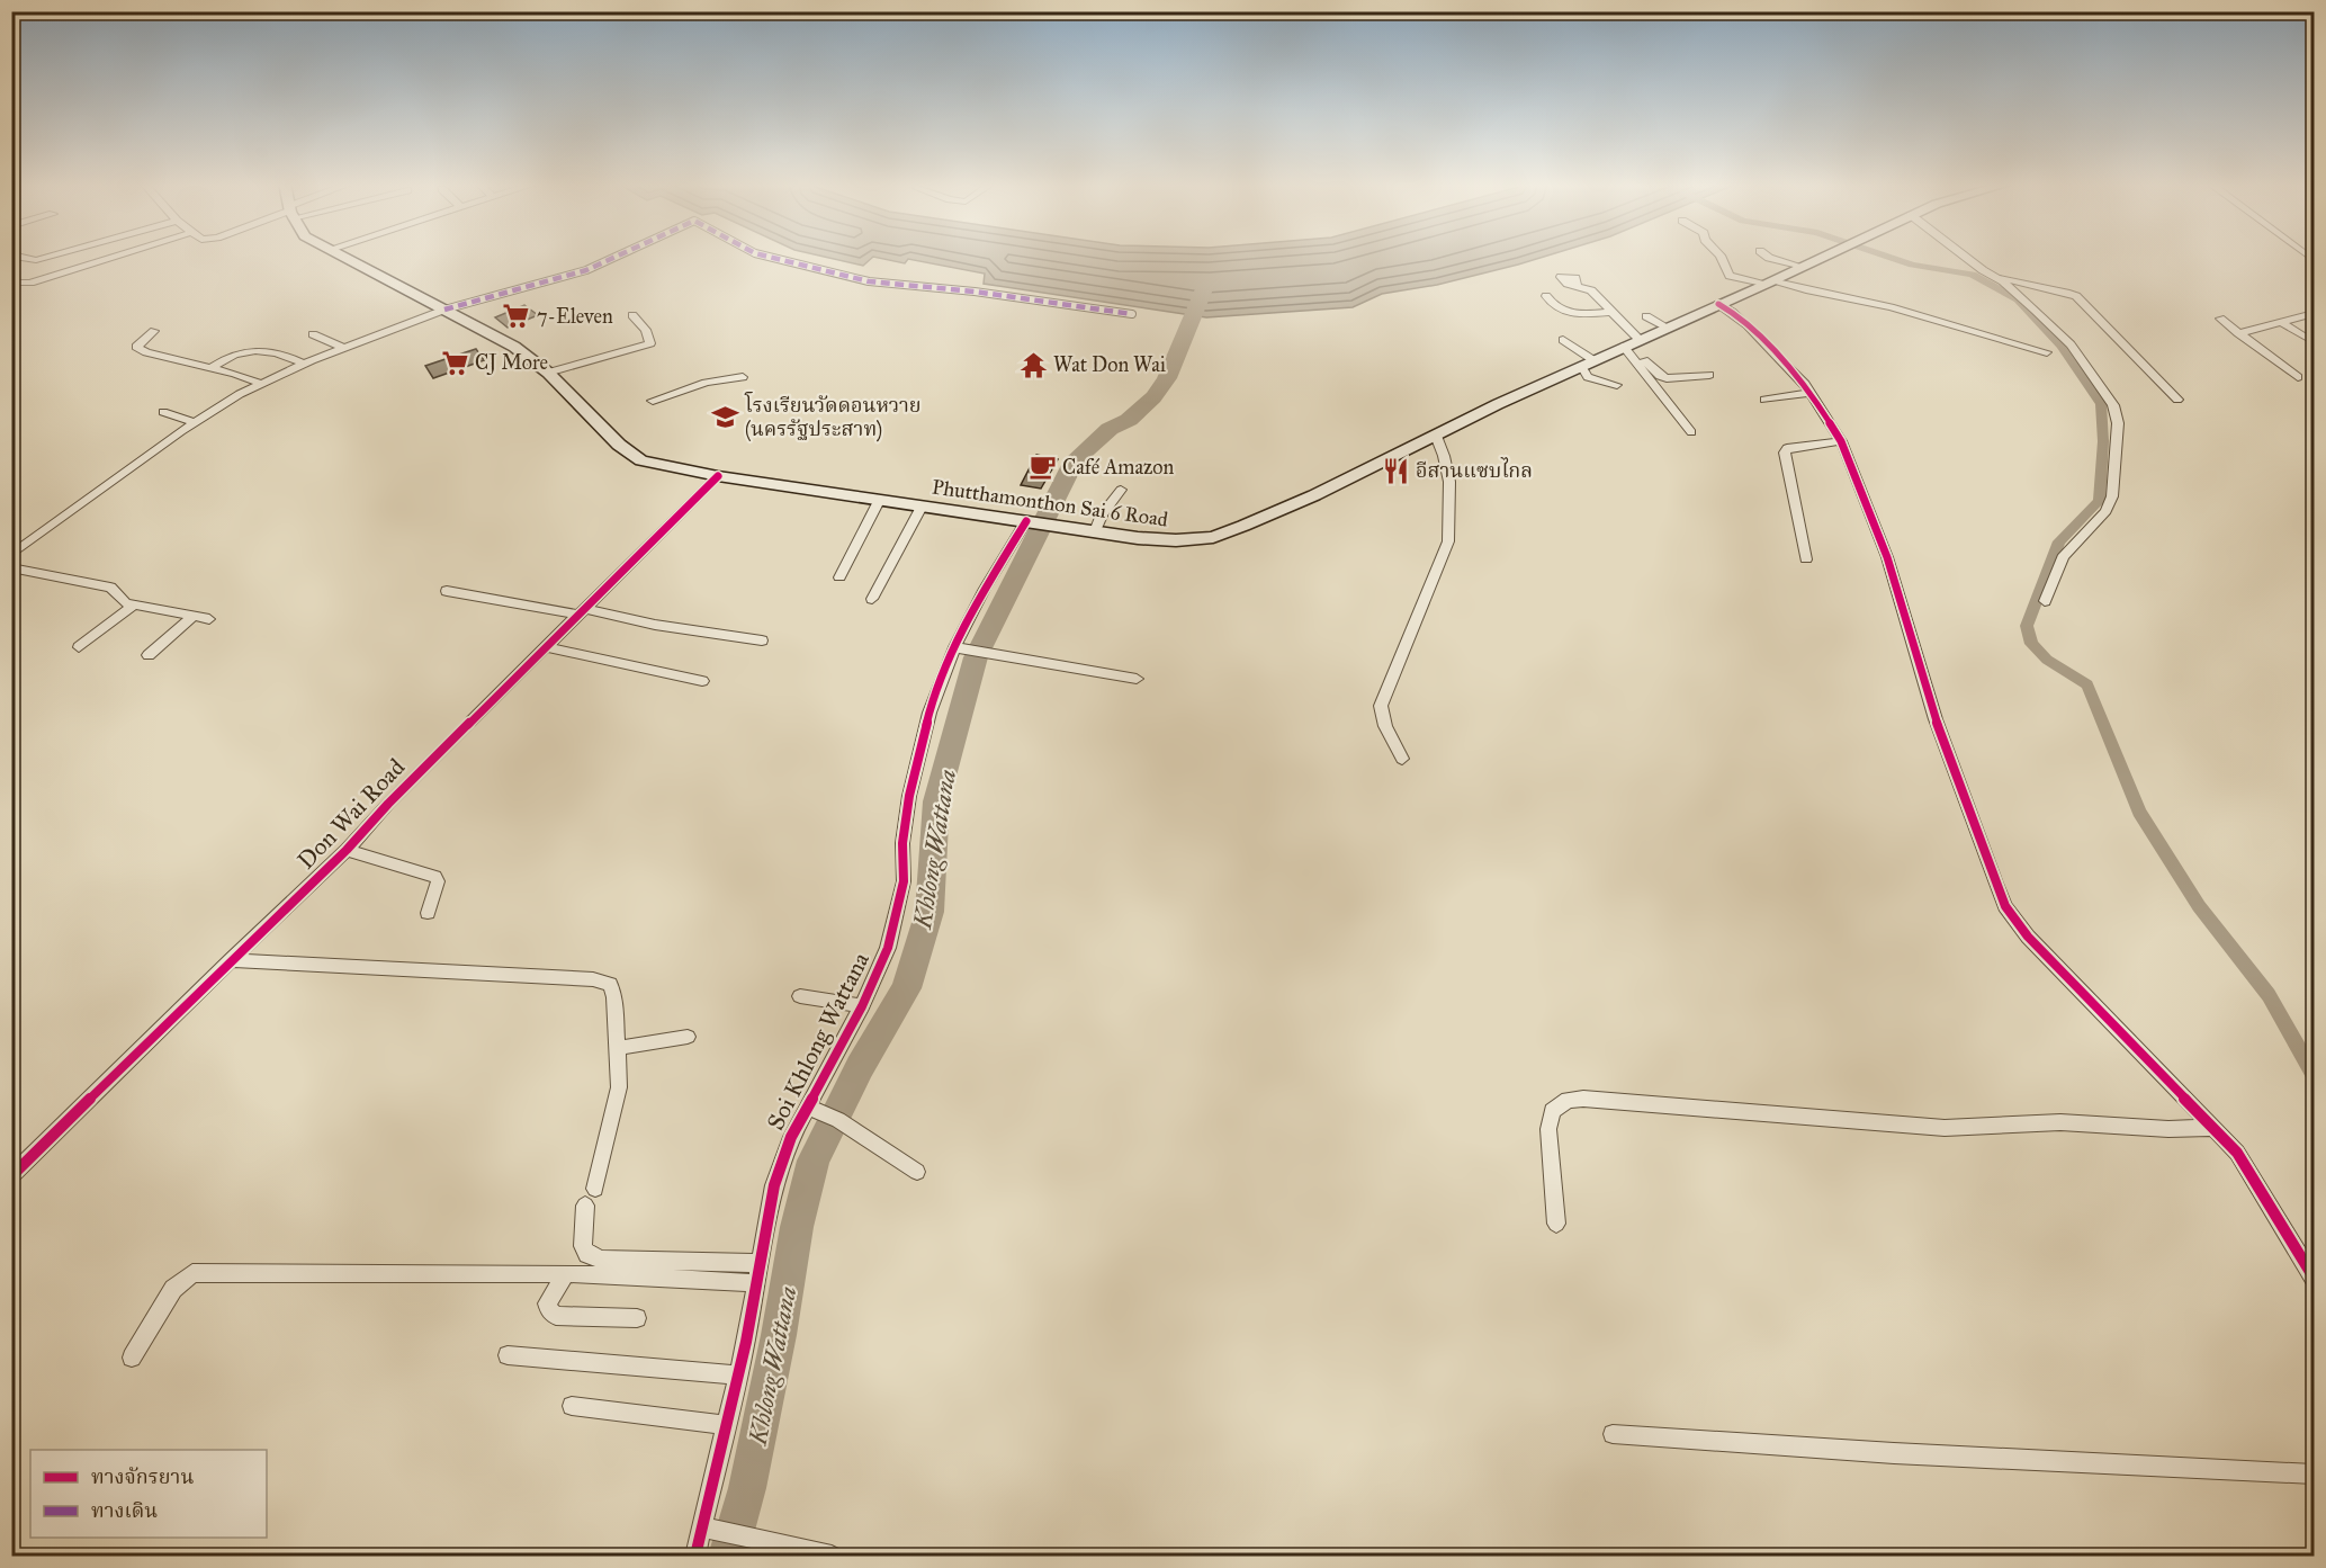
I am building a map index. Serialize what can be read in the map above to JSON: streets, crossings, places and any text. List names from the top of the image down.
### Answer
{
  "streets": {
    "main road": ["Phutthamonthon Sai 6 Road"],
    "street": ["Don Wai Road", "Soi Khlong Wattana"]
  },
  "crossings": [
    ["Phutthamonthon Sai 6 Road", "Don Wai Road"],
    ["Phutthamonthon Sai 6 Road", "Soi Khlong Wattana"]
  ],
  "water": ["Khlong Wattana"],
  "places": {
    "supermarket": ["7-Eleven", "CJ More"],
    "temple": ["Wat Don Wai"],
    "school or university": ["โรงเรียนวัดดอนหวาย (นครรัฐประสาท)"],
    "cafe": ["Café Amazon"],
    "restaurant": ["อีสานแซบไกล"]
  },
  "legend": ["ทางจักรยาน", "ทางเดิน"]
}
